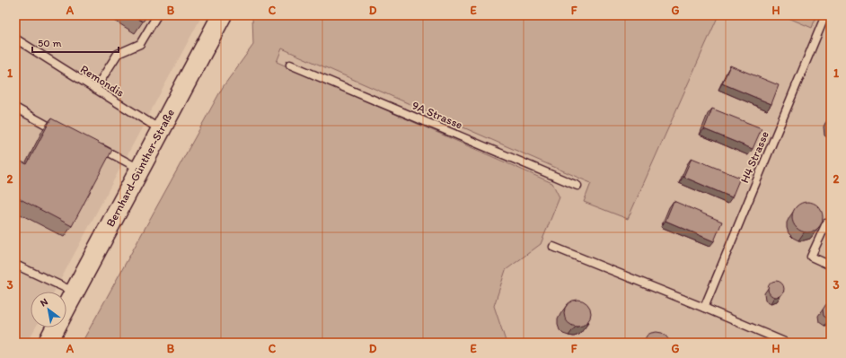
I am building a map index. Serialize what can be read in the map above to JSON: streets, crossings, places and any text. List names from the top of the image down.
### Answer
{
  "streets": {
    "street": ["Bernhard-Günther-Straße"],
    "lane": ["Remondis", "9A Strasse", "H4 Strasse"]
  },
  "crossings": [
    ["Remondis", "Bernhard-Günther-Straße"]
  ],
  "scale_bar": "50 m",
  "north": "top left",
  "grid": {
    "columns": [
      "A",
      "B",
      "C",
      "D",
      "E",
      "F",
      "G",
      "H"
    ],
    "rows": ["1", "2", "3"]
  }
}
